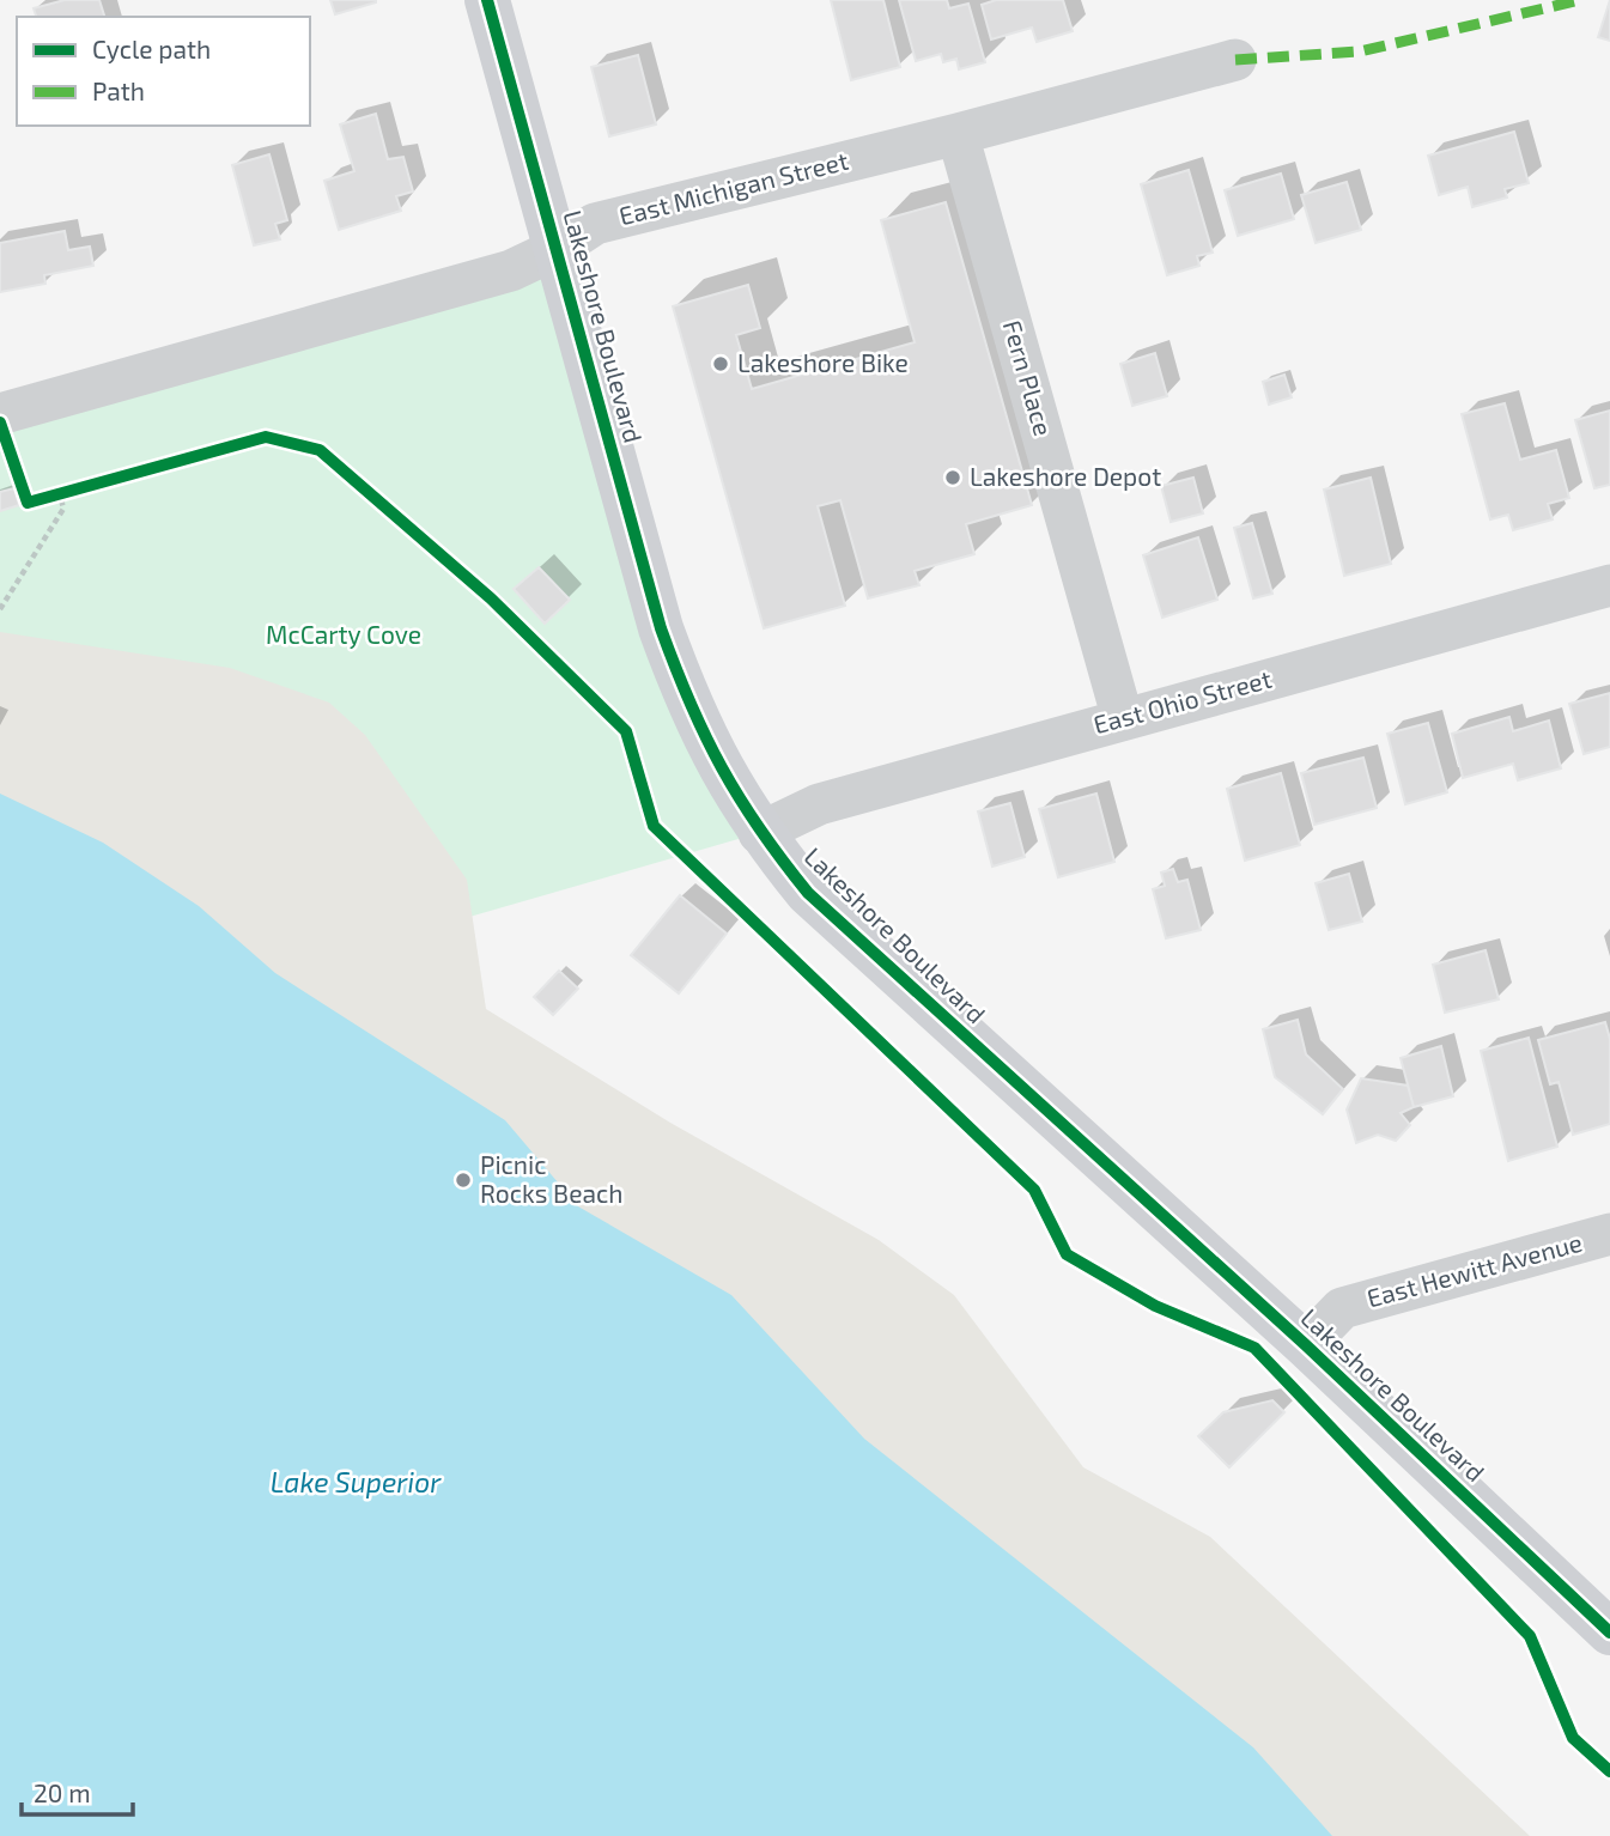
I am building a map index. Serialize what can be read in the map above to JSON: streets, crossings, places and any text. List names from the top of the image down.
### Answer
{
  "streets": {
    "street": [
      "East Michigan Street",
      "Lakeshore Boulevard",
      "Fern Place",
      "East Ohio Street",
      "East Hewitt Avenue"
    ]
  },
  "crossings": [
    ["East Michigan Street", "Lakeshore Boulevard"],
    ["East Michigan Street", "Fern Place"],
    ["Lakeshore Boulevard", "East Ohio Street"],
    ["Lakeshore Boulevard", "East Hewitt Avenue"],
    ["Fern Place", "East Ohio Street"]
  ],
  "water": ["Lake Superior"],
  "parks": ["McCarty Cove"],
  "places": ["Lakeshore Bike", "Lakeshore Depot", "Picnic Rocks Beach"],
  "legend": ["Cycle path", "Path"],
  "scale_bar": "20 m"
}
